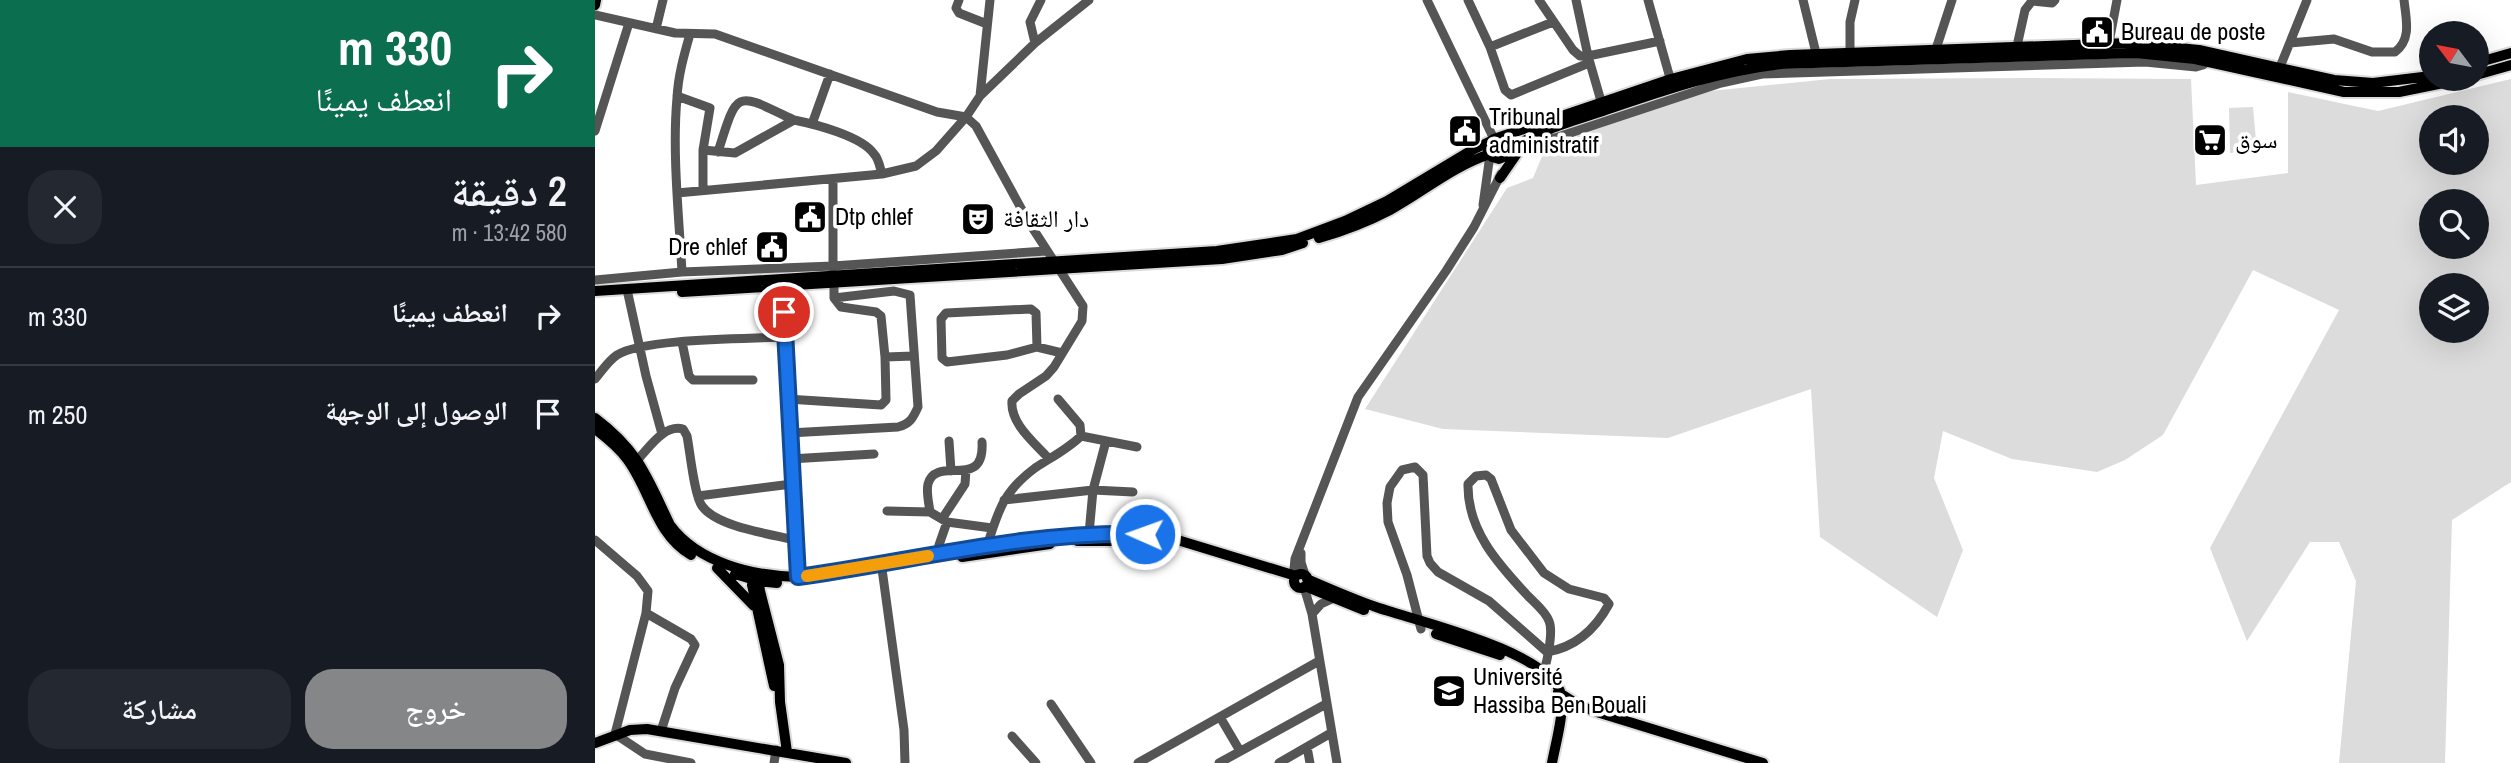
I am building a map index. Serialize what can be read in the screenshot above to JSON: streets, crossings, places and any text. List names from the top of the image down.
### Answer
{
  "places": {
    "public building": [
      "Bureau de poste",
      "Tribunal administratif",
      "Dtp chlef",
      "Dre chlef"
    ],
    "supermarket": ["سوق"],
    "theatre": ["دار الثقافة"],
    "school or university": ["Université Hassiba Ben Bouali"]
  },
  "north": "top left",
  "page": {
    "turn": ["330 m", "انعطف يمينًا"],
    "heading": ["2 دقيقة", "580 m · 13:42"],
    "list": [
      {
        "name": "انعطف يمينًا",
        "value": "330 m"
      },
      {
        "name": "الوصول إلى الوجهة",
        "value": "250 m"
      }
    ],
    "buttons": ["خروج", "مشاركة"]
  }
}
